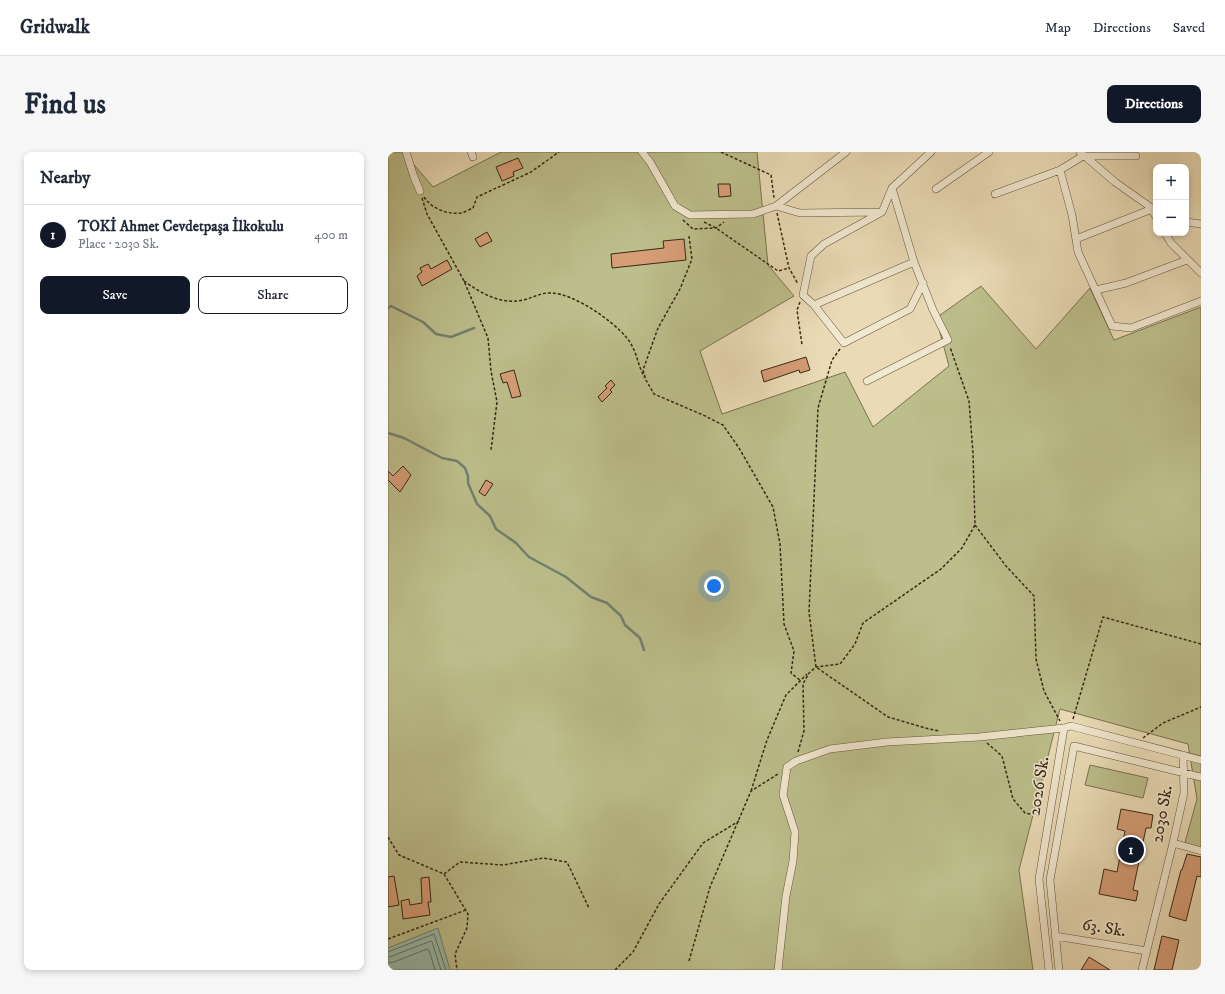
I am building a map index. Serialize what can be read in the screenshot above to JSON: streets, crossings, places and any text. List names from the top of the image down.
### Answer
{
  "streets": {
    "street": ["2026 Sk.", "2030 Sk.", "63. Sk."]
  },
  "crossings": [
    ["2026 Sk.", "2030 Sk."],
    ["2026 Sk.", "63. Sk."],
    ["2030 Sk.", "63. Sk."]
  ],
  "page": {
    "header": "Gridwalk",
    "nav": ["Map", "Directions", "Saved"],
    "buttons": [
      "Directions",
      ["Save", "Share"]
    ],
    "title": "Find us",
    "heading": "Nearby",
    "map_buttons": ["+", "−"],
    "list": [
      {
        "mark": "1",
        "name": "TOKİ Ahmet Cevdetpaşa İlkokulu",
        "note": "Place · 2030 Sk.",
        "value": "400 m"
      }
    ],
    "pins": "1"
  }
}
